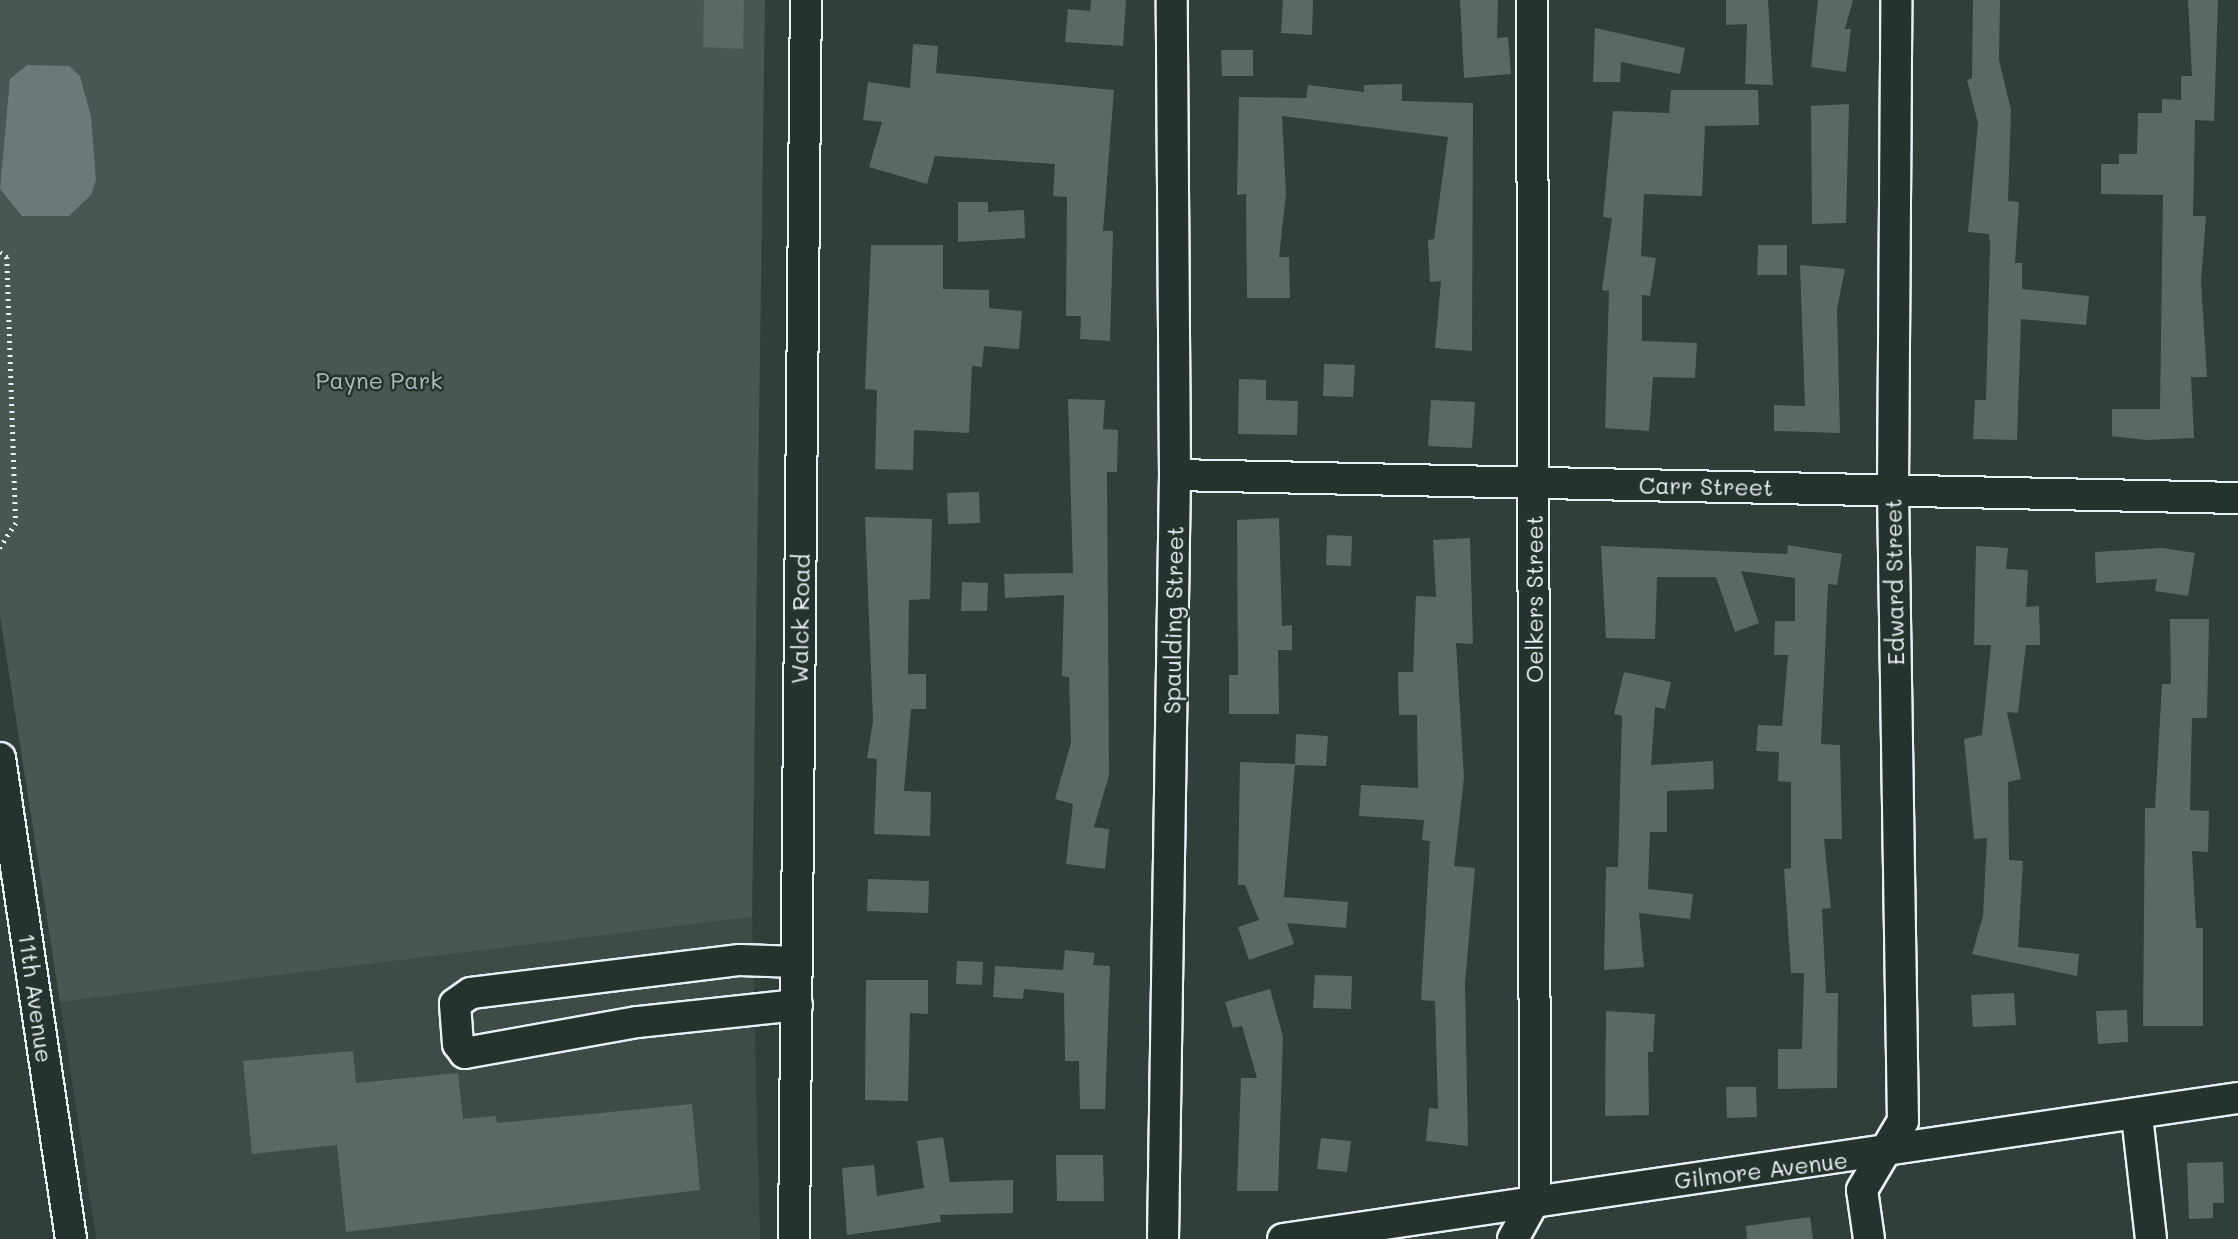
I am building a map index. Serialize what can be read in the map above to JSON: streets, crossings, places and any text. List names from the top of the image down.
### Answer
{
  "streets": {
    "street": [
      "Carr Street",
      "Edward Street",
      "Oelkers Street",
      "Walck Road",
      "Spaulding Street",
      "11th Avenue",
      "Gilmore Avenue"
    ]
  },
  "crossings": [
    ["Carr Street", "Edward Street"],
    ["Carr Street", "Oelkers Street"],
    ["Carr Street", "Spaulding Street"],
    ["Edward Street", "Gilmore Avenue"],
    ["Oelkers Street", "Gilmore Avenue"]
  ],
  "parks": ["Payne Park"]
}
